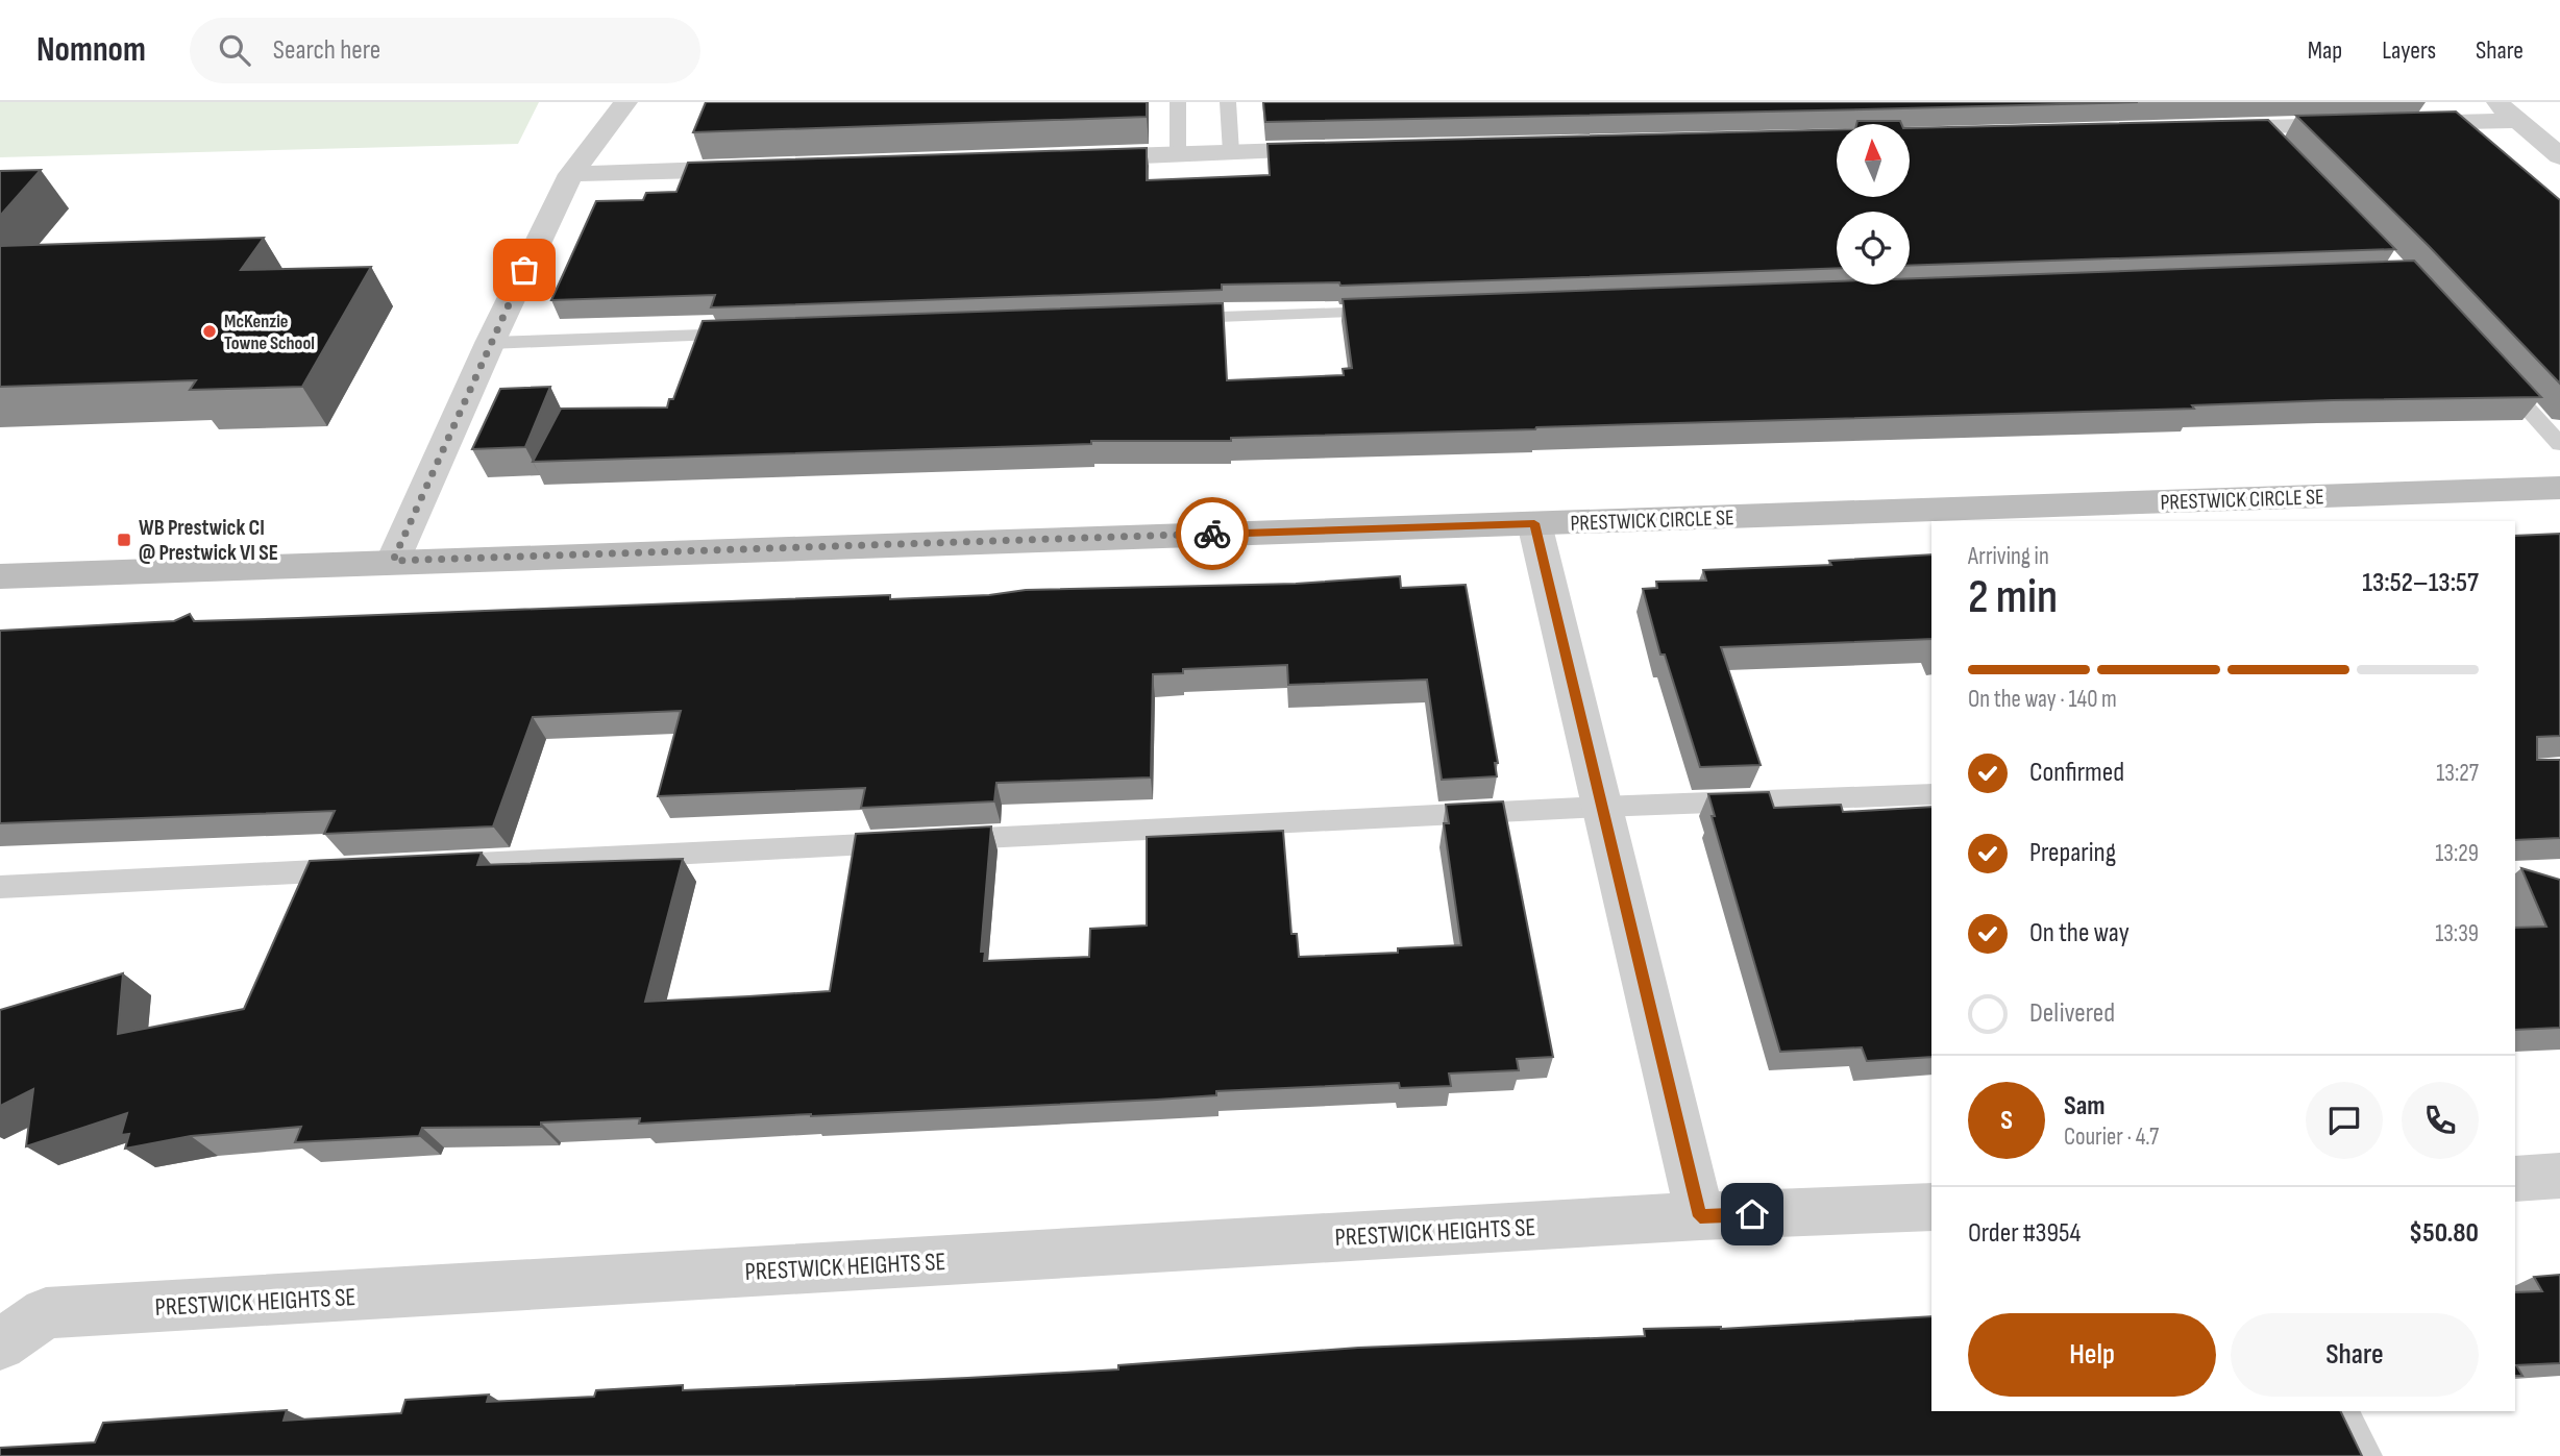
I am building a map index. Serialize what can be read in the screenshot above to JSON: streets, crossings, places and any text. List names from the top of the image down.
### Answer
{
  "streets": {
    "street": ["PRESTWICK CIRCLE SE", "PRESTWICK HEIGHTS SE"]
  },
  "places": {
    "other": ["McKenzie Towne School"],
    "transit": ["WB Prestwick CI @ Prestwick VI SE"]
  },
  "north": "top",
  "page": {
    "header": "Nomnom",
    "search": "Search here",
    "nav": ["Map", "Layers", "Share"],
    "heading": ["2 min", "Arriving in", "13:52–13:57"],
    "panel": [
      "Sam",
      "Courier · 4.7",
      "Order #3954",
      "$50.80"
    ],
    "bar": "On the way · 140 m",
    "list": [
      ["Confirmed", "13:27"],
      ["Preparing", "13:29"],
      ["On the way", "13:39"],
      "Delivered"
    ],
    "round": "S",
    "buttons": ["Help", "Share"]
  }
}
